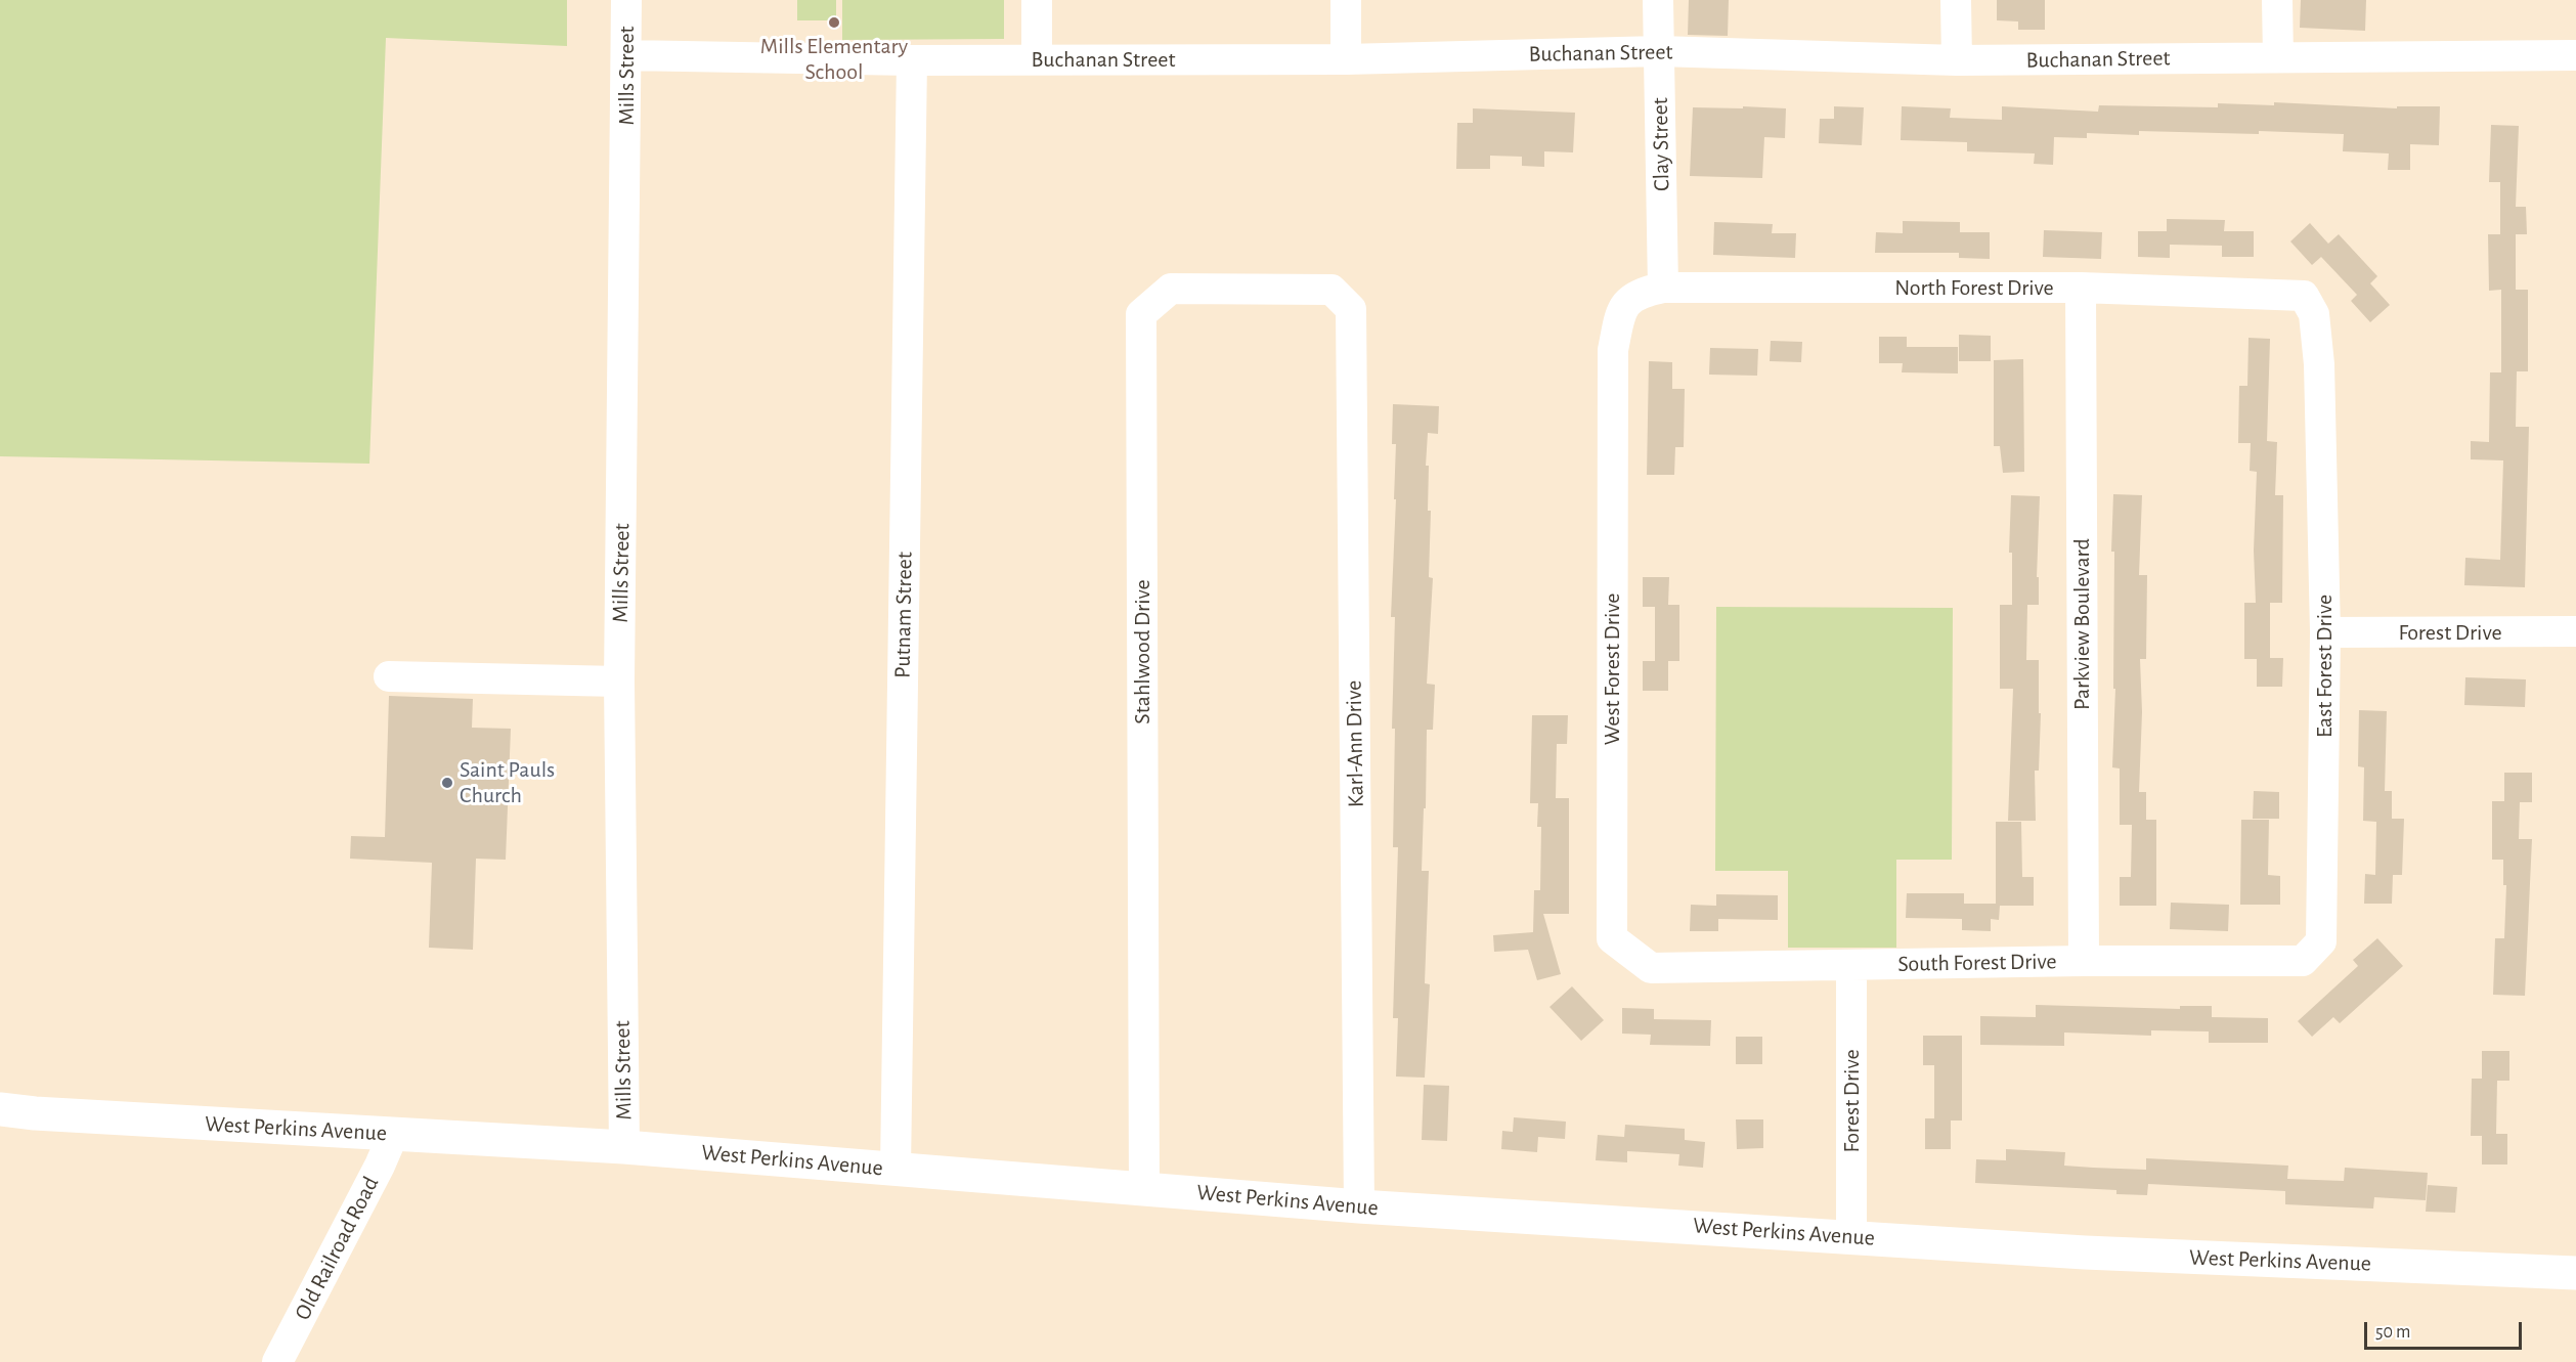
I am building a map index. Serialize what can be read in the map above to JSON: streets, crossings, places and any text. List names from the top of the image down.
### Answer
{
  "streets": {
    "main road": ["West Perkins Avenue"],
    "street": [
      "Buchanan Street",
      "Mills Street",
      "Clay Street",
      "North Forest Drive",
      "Putnam Street",
      "Parkview Boulevard",
      "Forest Drive",
      "Stahlwood Drive",
      "East Forest Drive",
      "West Forest Drive",
      "Karl-Ann Drive",
      "South Forest Drive",
      "Old Railroad Road"
    ]
  },
  "crossings": [
    ["Buchanan Street", "Mills Street"],
    ["Buchanan Street", "Clay Street"],
    ["Buchanan Street", "Putnam Street"],
    ["Mills Street", "West Perkins Avenue"],
    ["Clay Street", "North Forest Drive"],
    ["North Forest Drive", "Parkview Boulevard"],
    ["North Forest Drive", "East Forest Drive"],
    ["North Forest Drive", "West Forest Drive"],
    ["Putnam Street", "West Perkins Avenue"],
    ["Parkview Boulevard", "South Forest Drive"],
    ["Forest Drive", "East Forest Drive"],
    ["Forest Drive", "South Forest Drive"],
    ["Forest Drive", "West Perkins Avenue"],
    ["Stahlwood Drive", "Karl-Ann Drive"],
    ["Stahlwood Drive", "West Perkins Avenue"],
    ["East Forest Drive", "South Forest Drive"],
    ["West Forest Drive", "South Forest Drive"],
    ["Karl-Ann Drive", "West Perkins Avenue"],
    ["West Perkins Avenue", "Old Railroad Road"]
  ],
  "places": ["Mills Elementary School", "Saint Pauls Church"],
  "scale_bar": "50 m"
}
